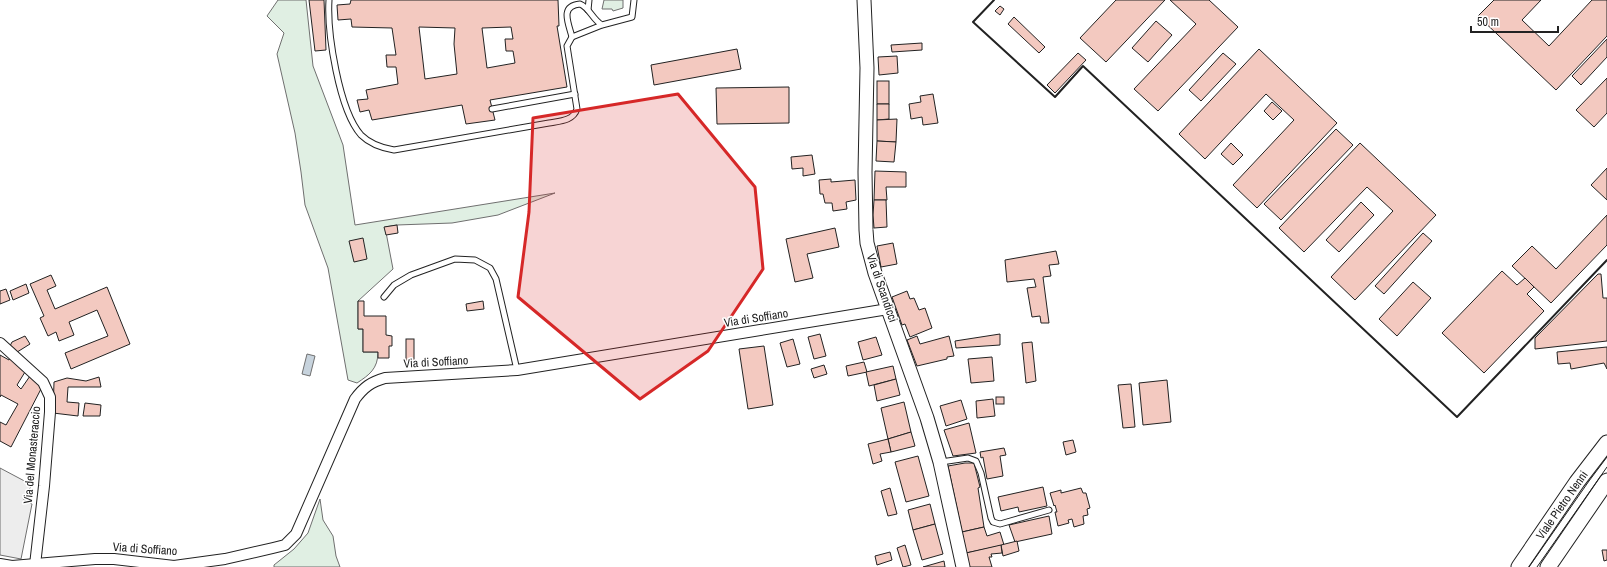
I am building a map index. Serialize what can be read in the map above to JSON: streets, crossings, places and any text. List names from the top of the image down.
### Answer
{
  "streets": {
    "main road": ["Viale Pietro Nenni"],
    "street": ["Via di Scandicci", "Via di Soffiano", "Via del Monasteraccio"]
  },
  "crossings": [
    ["Via di Scandicci", "Via di Soffiano"],
    ["Via di Soffiano", "Via del Monasteraccio"]
  ],
  "scale_bar": "50 m"
}
